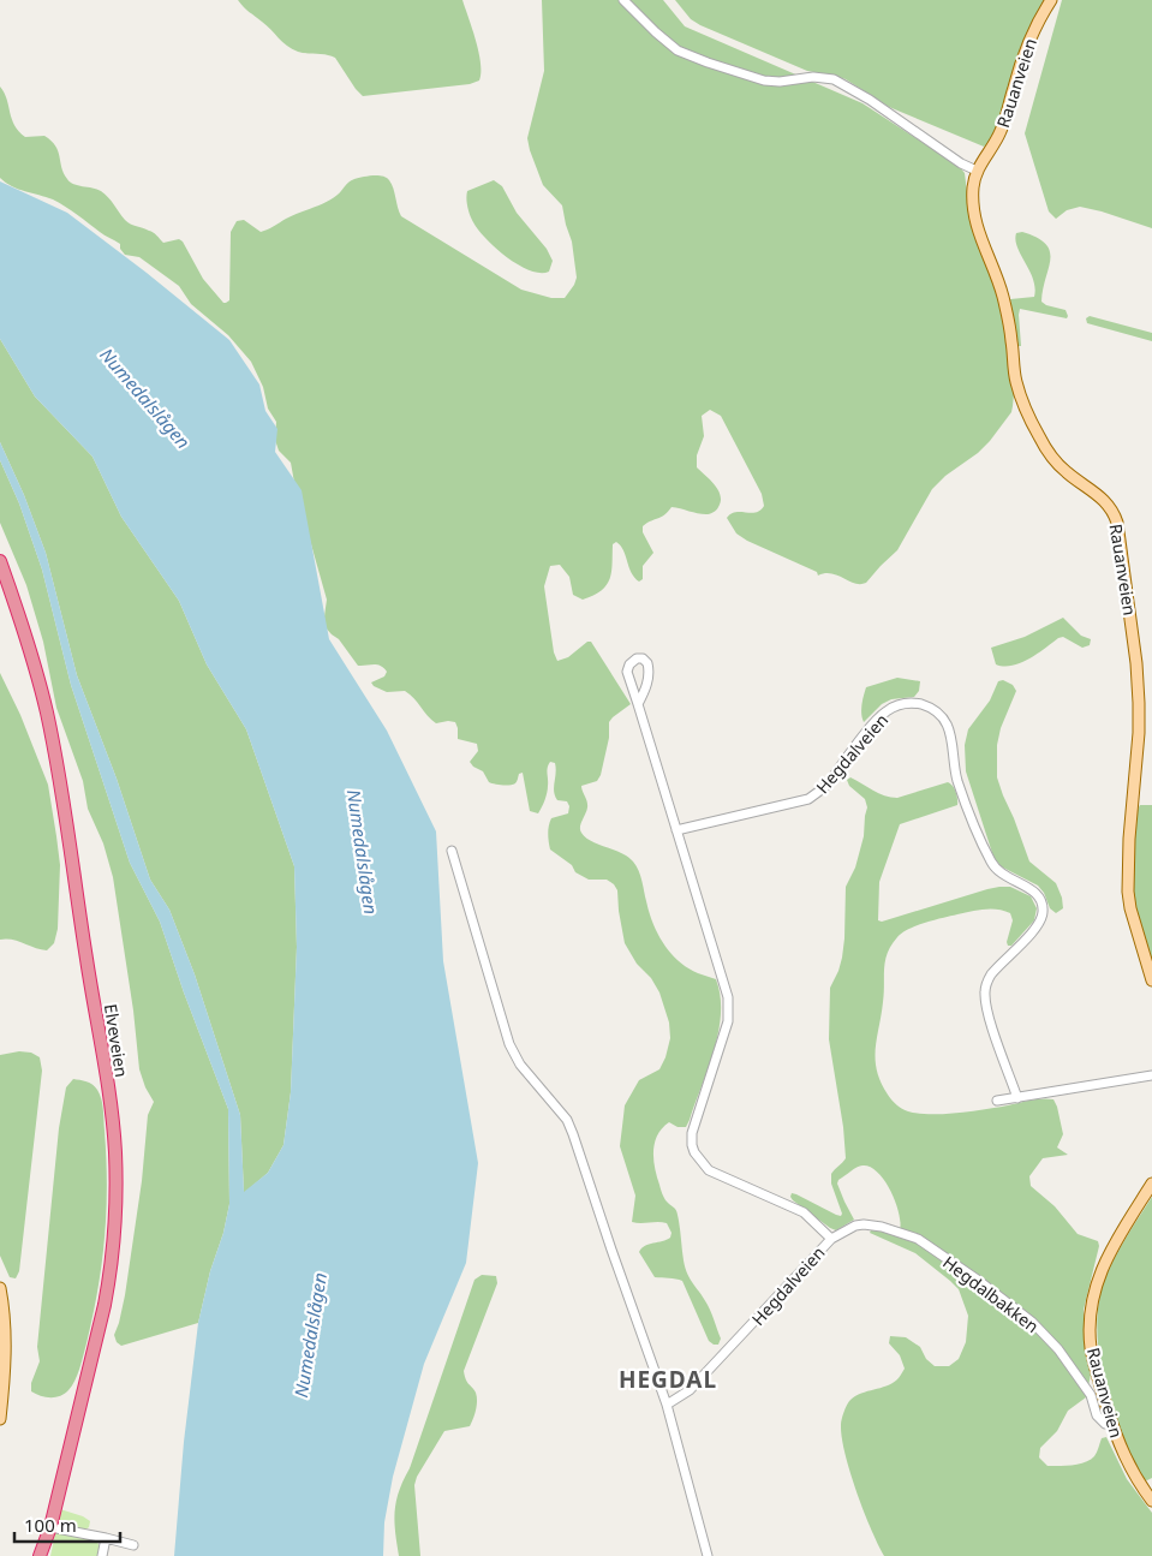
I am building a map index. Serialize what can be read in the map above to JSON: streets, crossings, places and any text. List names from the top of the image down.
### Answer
{
  "streets": {
    "highway": ["Elveveien"],
    "main road": ["Rauanveien"],
    "street": ["Hegdalveien", "Hegdalbakken"]
  },
  "crossings": [
    ["Rauanveien", "Hegdalbakken"],
    ["Hegdalveien", "Hegdalbakken"]
  ],
  "districts": ["HEGDAL"],
  "water": ["Numedalslågen"],
  "scale_bar": "100 m"
}
